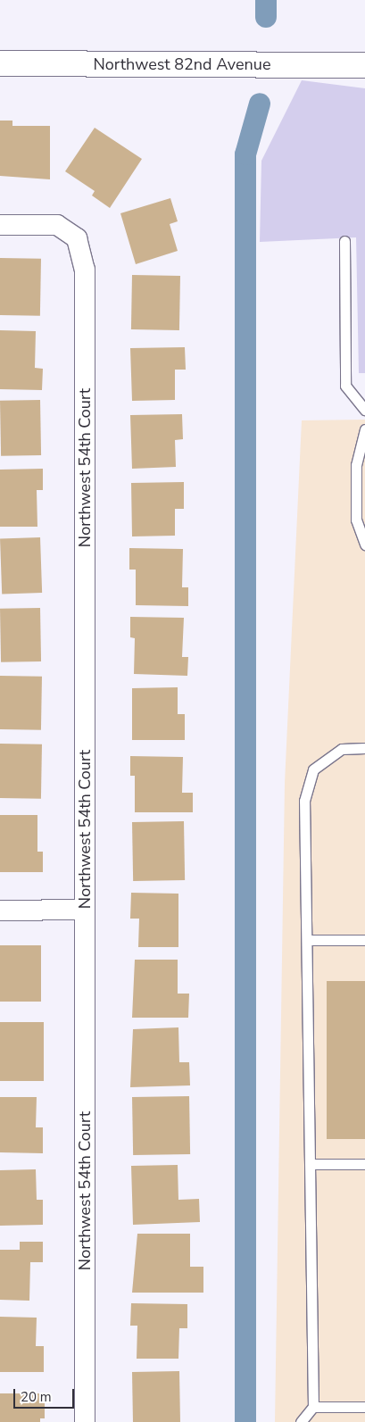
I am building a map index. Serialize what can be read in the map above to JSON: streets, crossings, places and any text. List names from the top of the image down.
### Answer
{
  "streets": {
    "street": ["Northwest 82nd Avenue", "Northwest 54th Court"]
  },
  "scale_bar": "20 m"
}
